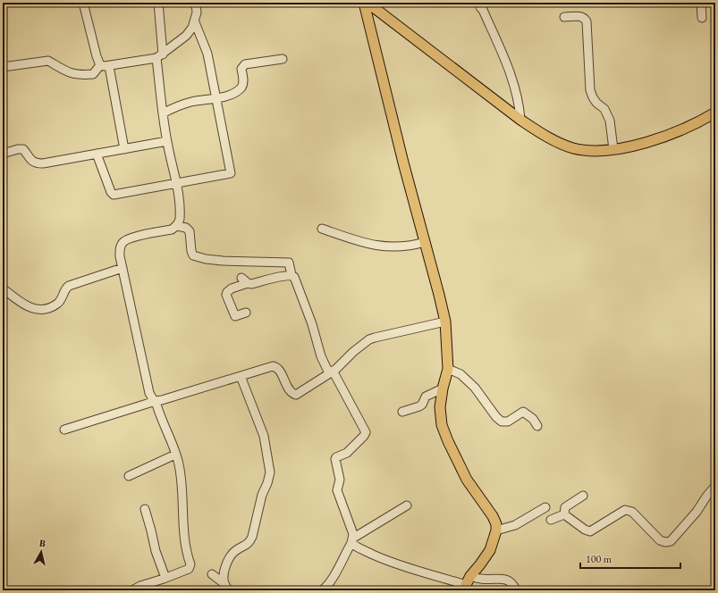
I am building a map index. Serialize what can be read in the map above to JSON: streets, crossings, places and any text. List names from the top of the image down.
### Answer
{
  "scale_bar": "100 m",
  "north": "top"
}
